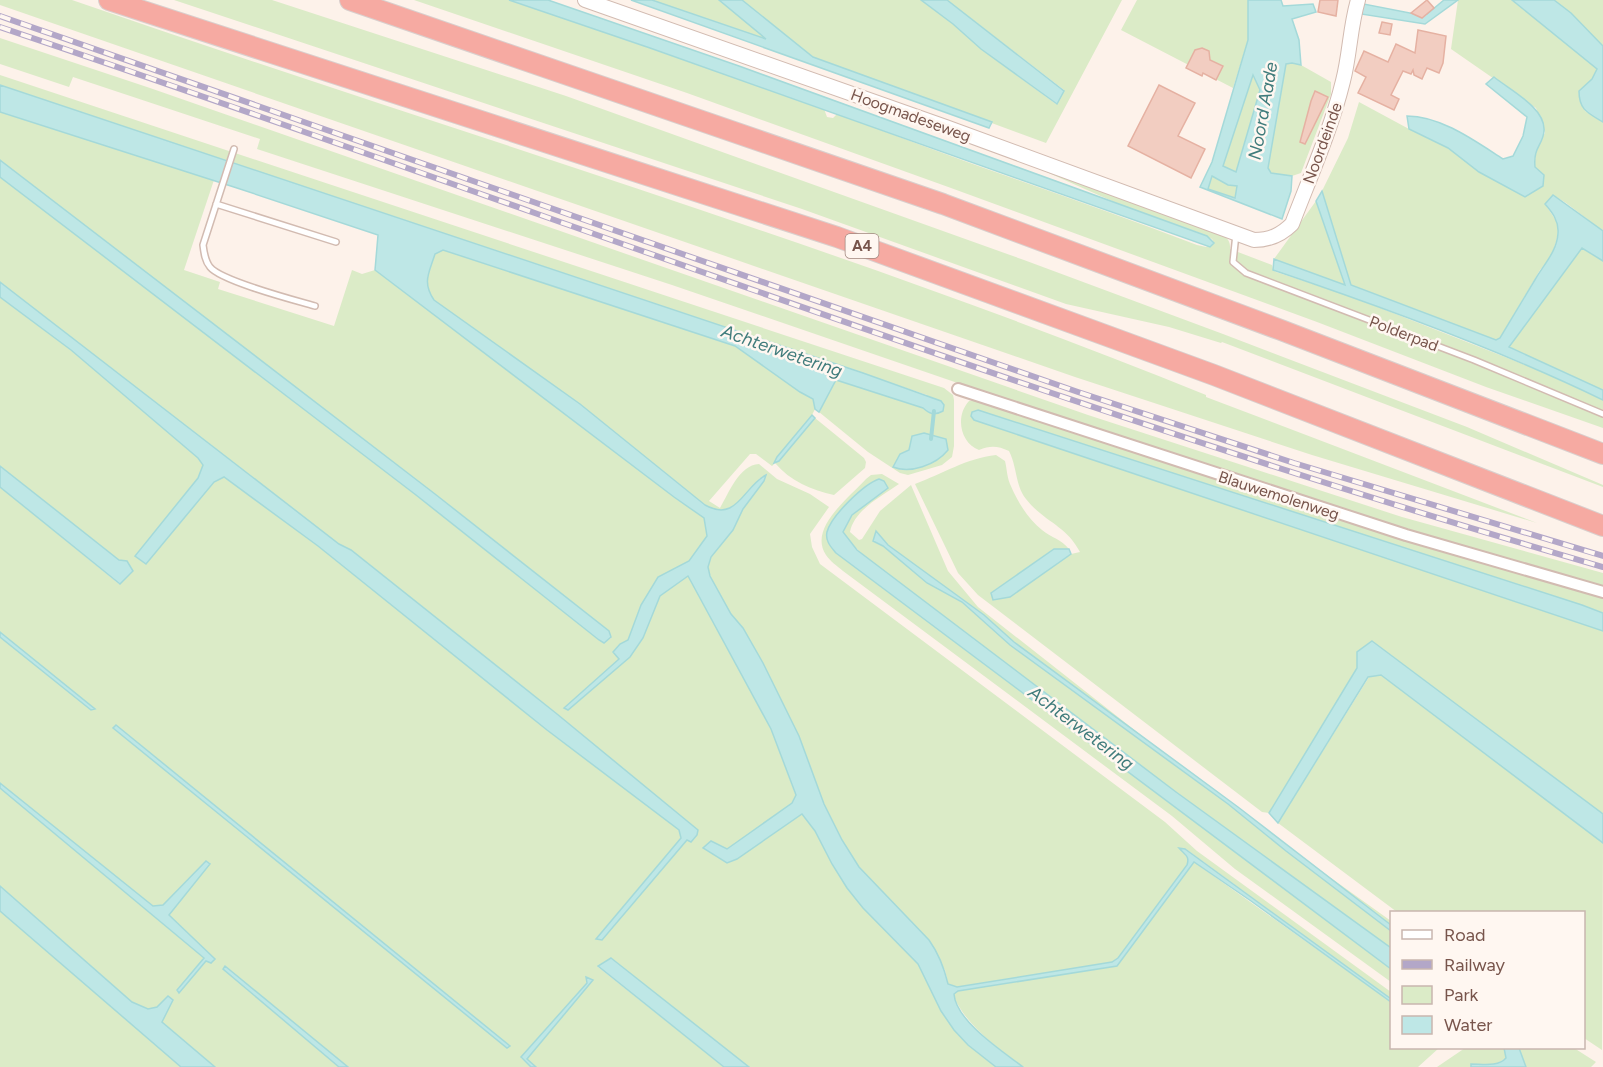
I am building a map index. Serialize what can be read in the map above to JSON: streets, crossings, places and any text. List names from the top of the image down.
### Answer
{
  "streets": {
    "highway": ["A4"],
    "street": ["Hoogmadeseweg", "Noordeinde", "Blauwemolenweg"],
    "lane": ["Polderpad"]
  },
  "crossings": [
    ["Hoogmadeseweg", "Noordeinde"],
    ["Hoogmadeseweg", "Polderpad"],
    ["Noordeinde", "Polderpad"]
  ],
  "water": ["Noord Aade", "Achterwetering"],
  "legend": [
    "Road",
    "Railway",
    "Park",
    "Water"
  ]
}
